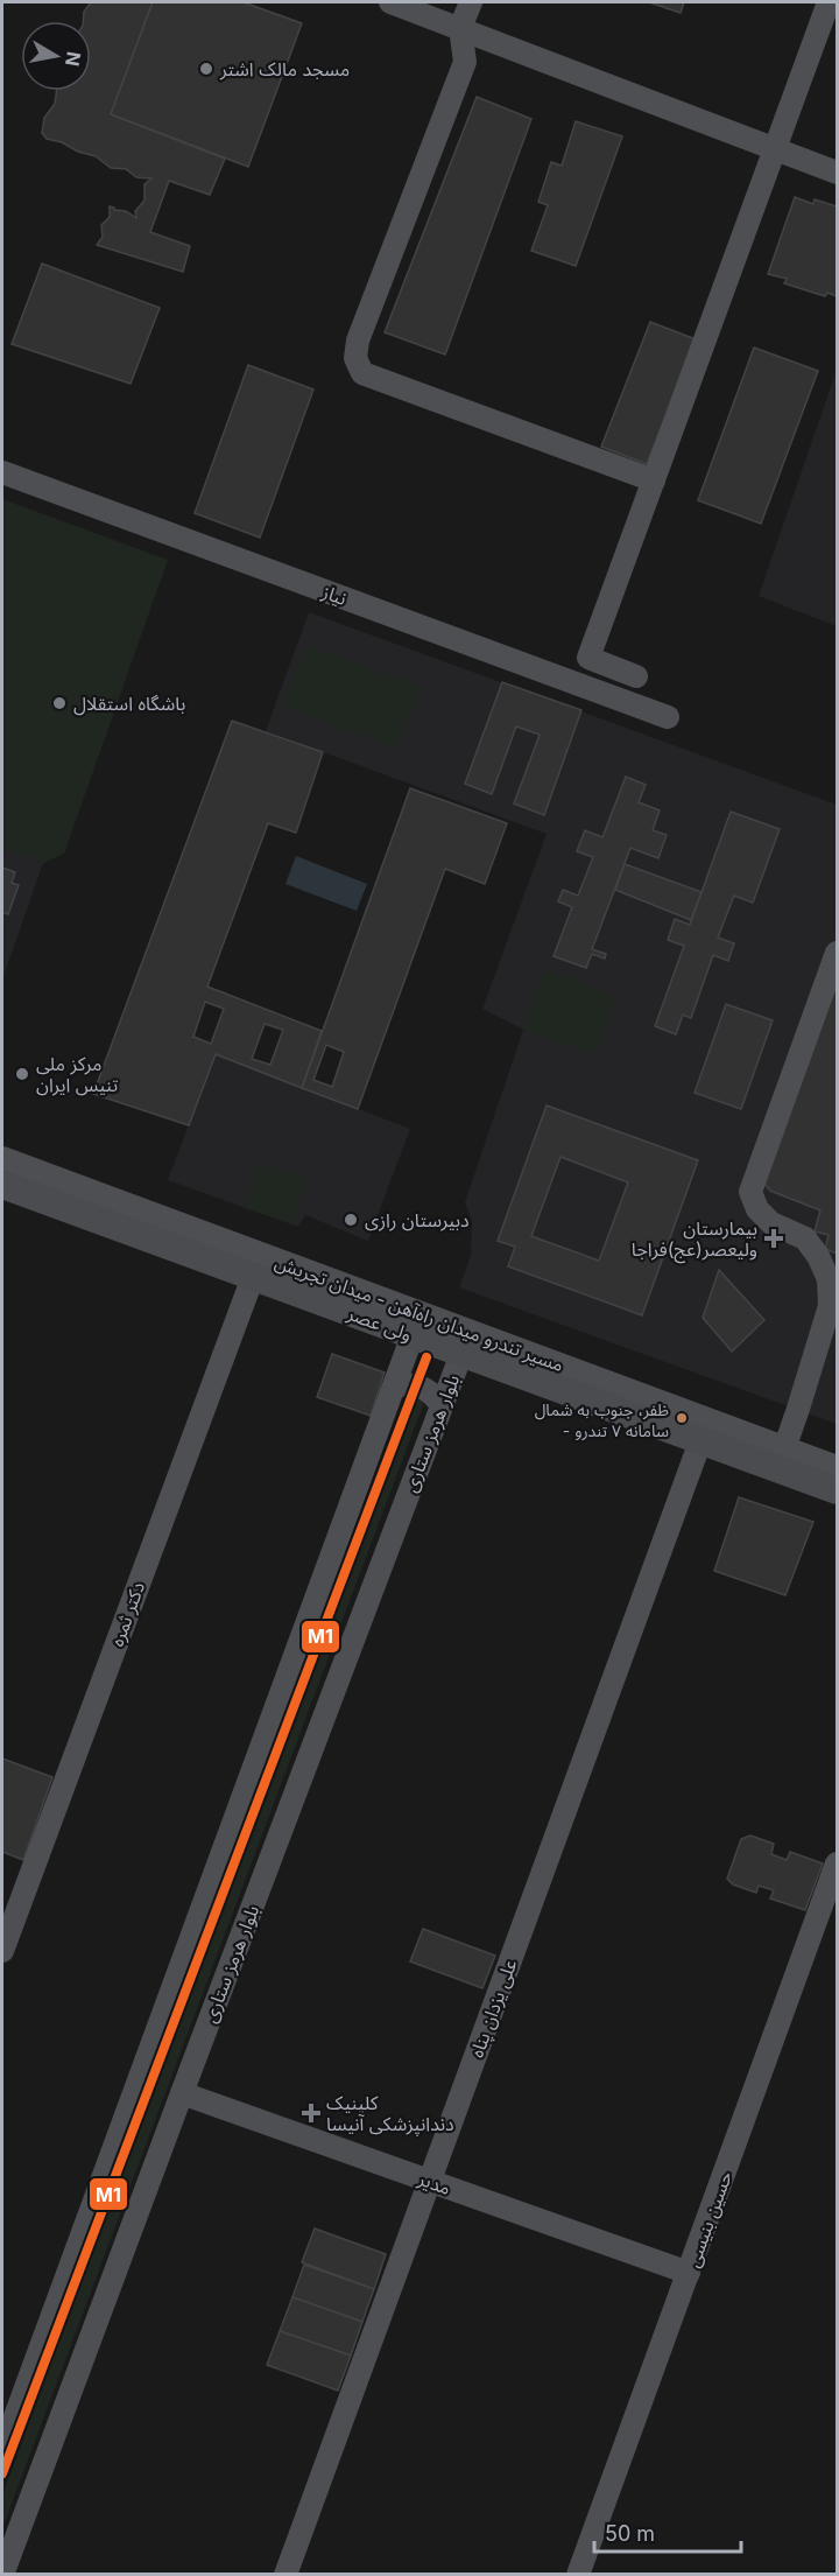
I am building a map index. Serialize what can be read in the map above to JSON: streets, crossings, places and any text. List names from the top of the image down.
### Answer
{
  "streets": {
    "main road": ["ولی عصر"],
    "street": [
      "نیاز",
      "مسیر تندرو میدان راه‌آهن - میدان تجریش",
      "بلوار هرمز ستاری",
      "دکتر ثمره",
      "علی یزدان پناه",
      "مدیر",
      "حسین بنیسی"
    ]
  },
  "crossings": [
    ["مسیر تندرو میدان راه‌آهن - میدان تجریش", "ولی عصر"],
    ["ولی عصر", "بلوار هرمز ستاری"],
    ["ولی عصر", "دکتر ثمره"],
    ["ولی عصر", "علی یزدان پناه"],
    ["بلوار هرمز ستاری", "مدیر"],
    ["علی یزدان پناه", "مدیر"],
    ["مدیر", "حسین بنیسی"]
  ],
  "places": {
    "other": [
      "مسجد مالک اشتر",
      "باشگاه استقلال",
      "مرکز ملی تنیس ایران",
      "دبیرستان رازی",
      "ظفر، جنوب به شمال - سامانه ۷ تندرو"
    ],
    "health": ["بیمارستان ولیعصر(عج)فراجا", "کلینیک دندانپزشکی آنیسا"]
  },
  "lines": ["transit line M1"],
  "scale_bar": "50 m",
  "north": "right"
}
